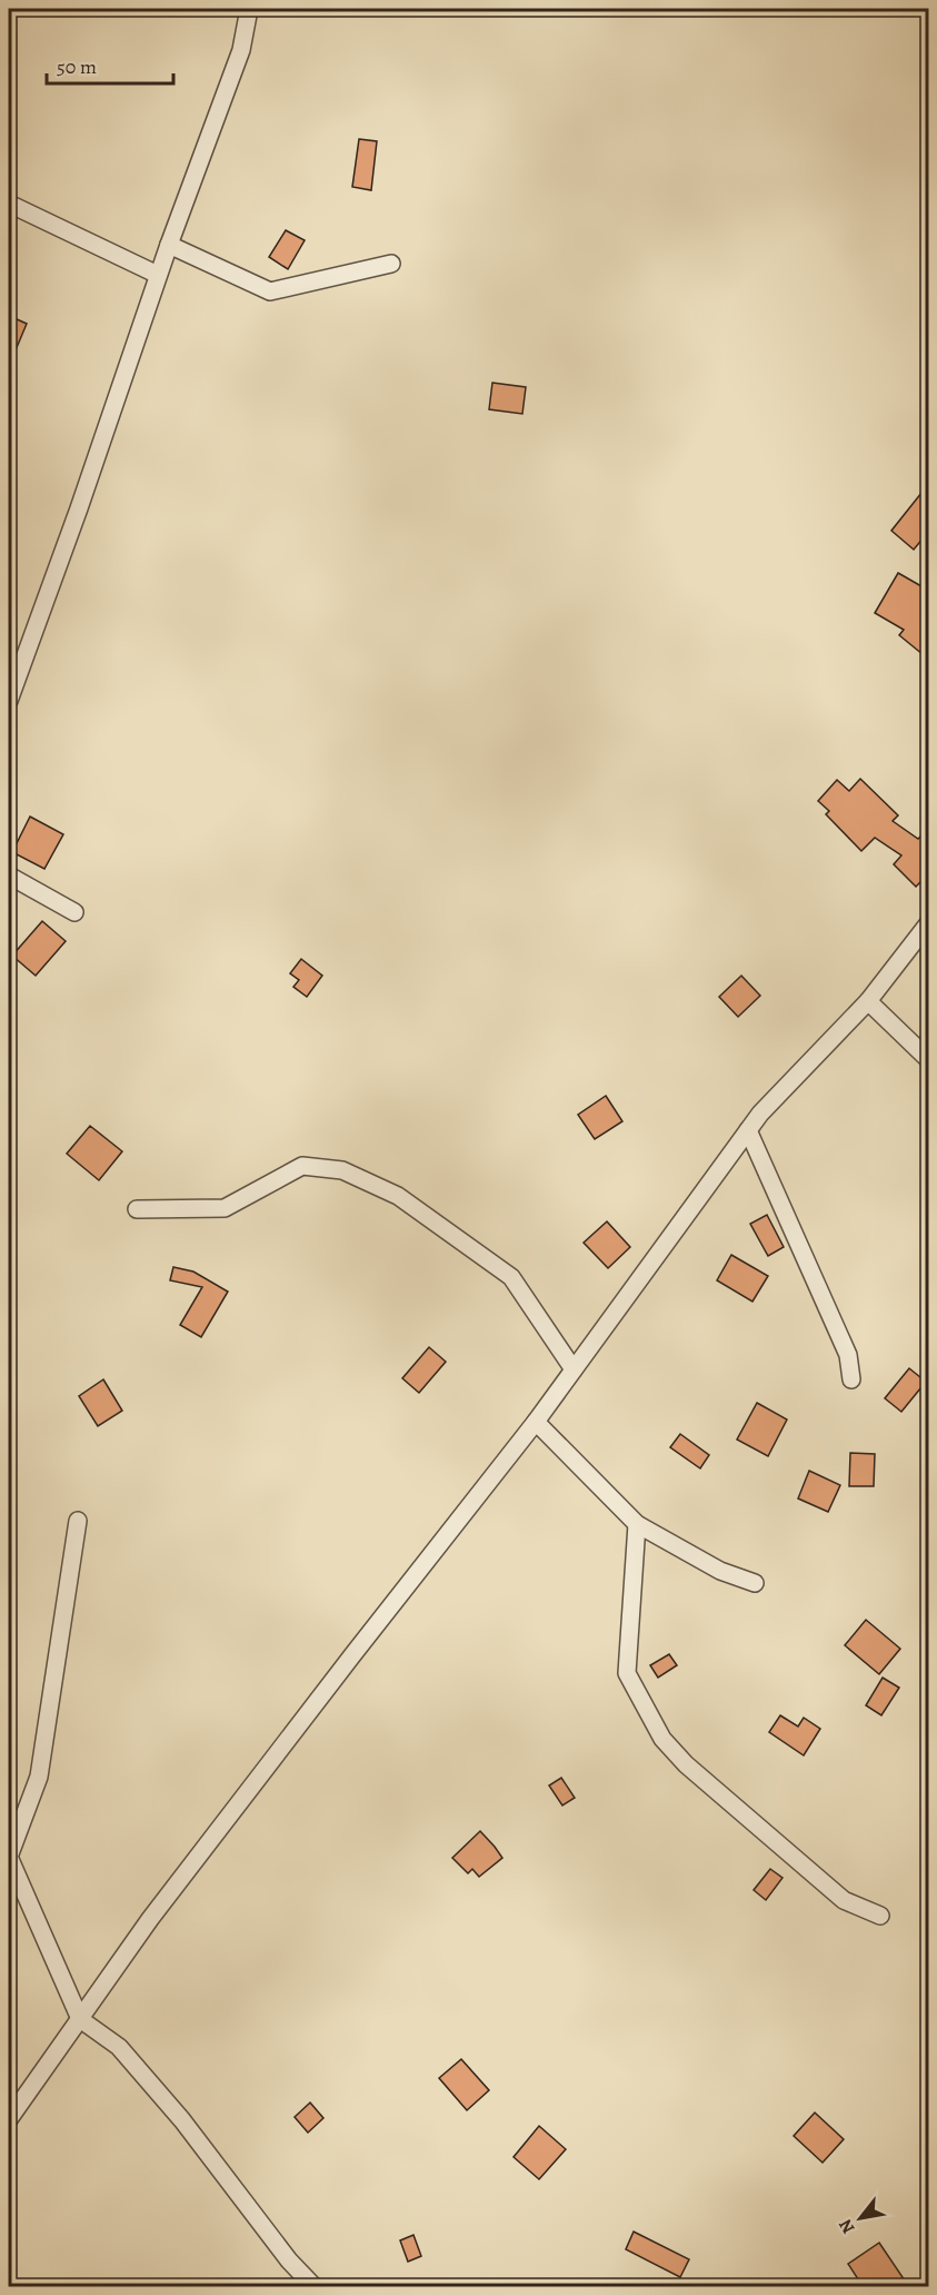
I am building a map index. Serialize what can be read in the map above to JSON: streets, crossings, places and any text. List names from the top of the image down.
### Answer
{
  "scale_bar": "50 m",
  "north": "bottom left"
}
